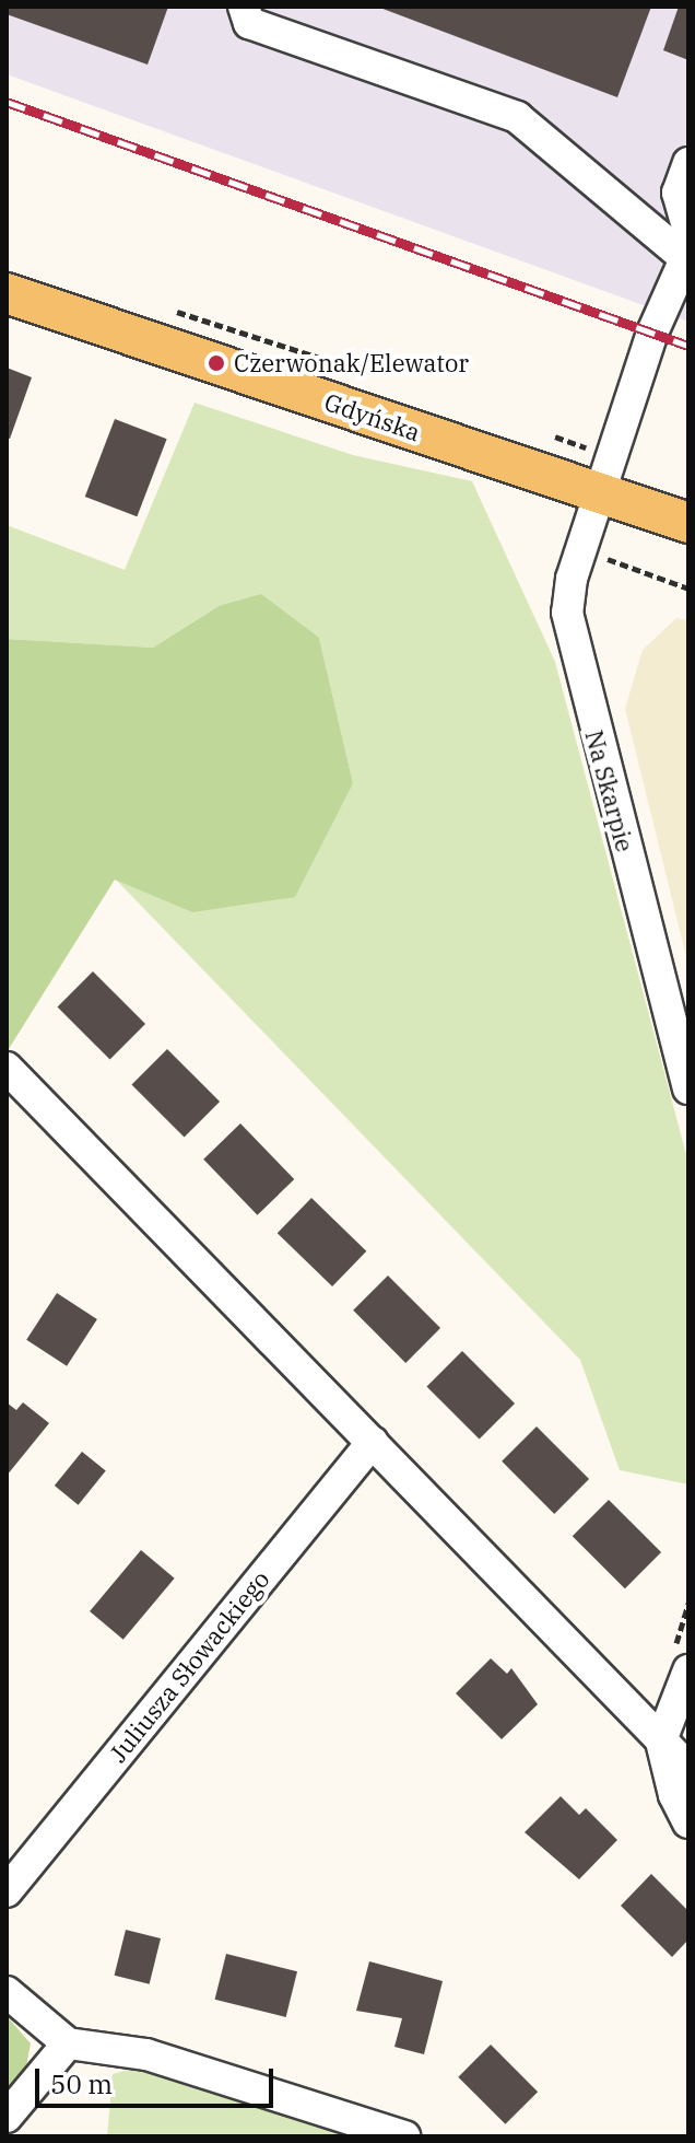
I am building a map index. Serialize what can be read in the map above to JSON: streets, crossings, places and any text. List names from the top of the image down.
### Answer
{
  "streets": {
    "main road": ["Gdyńska"],
    "street": ["Na Skarpie", "Juliusza Słowackiego"]
  },
  "crossings": [
    ["Gdyńska", "Na Skarpie"]
  ],
  "places": ["Czerwonak/Elewator"],
  "scale_bar": "50 m"
}
